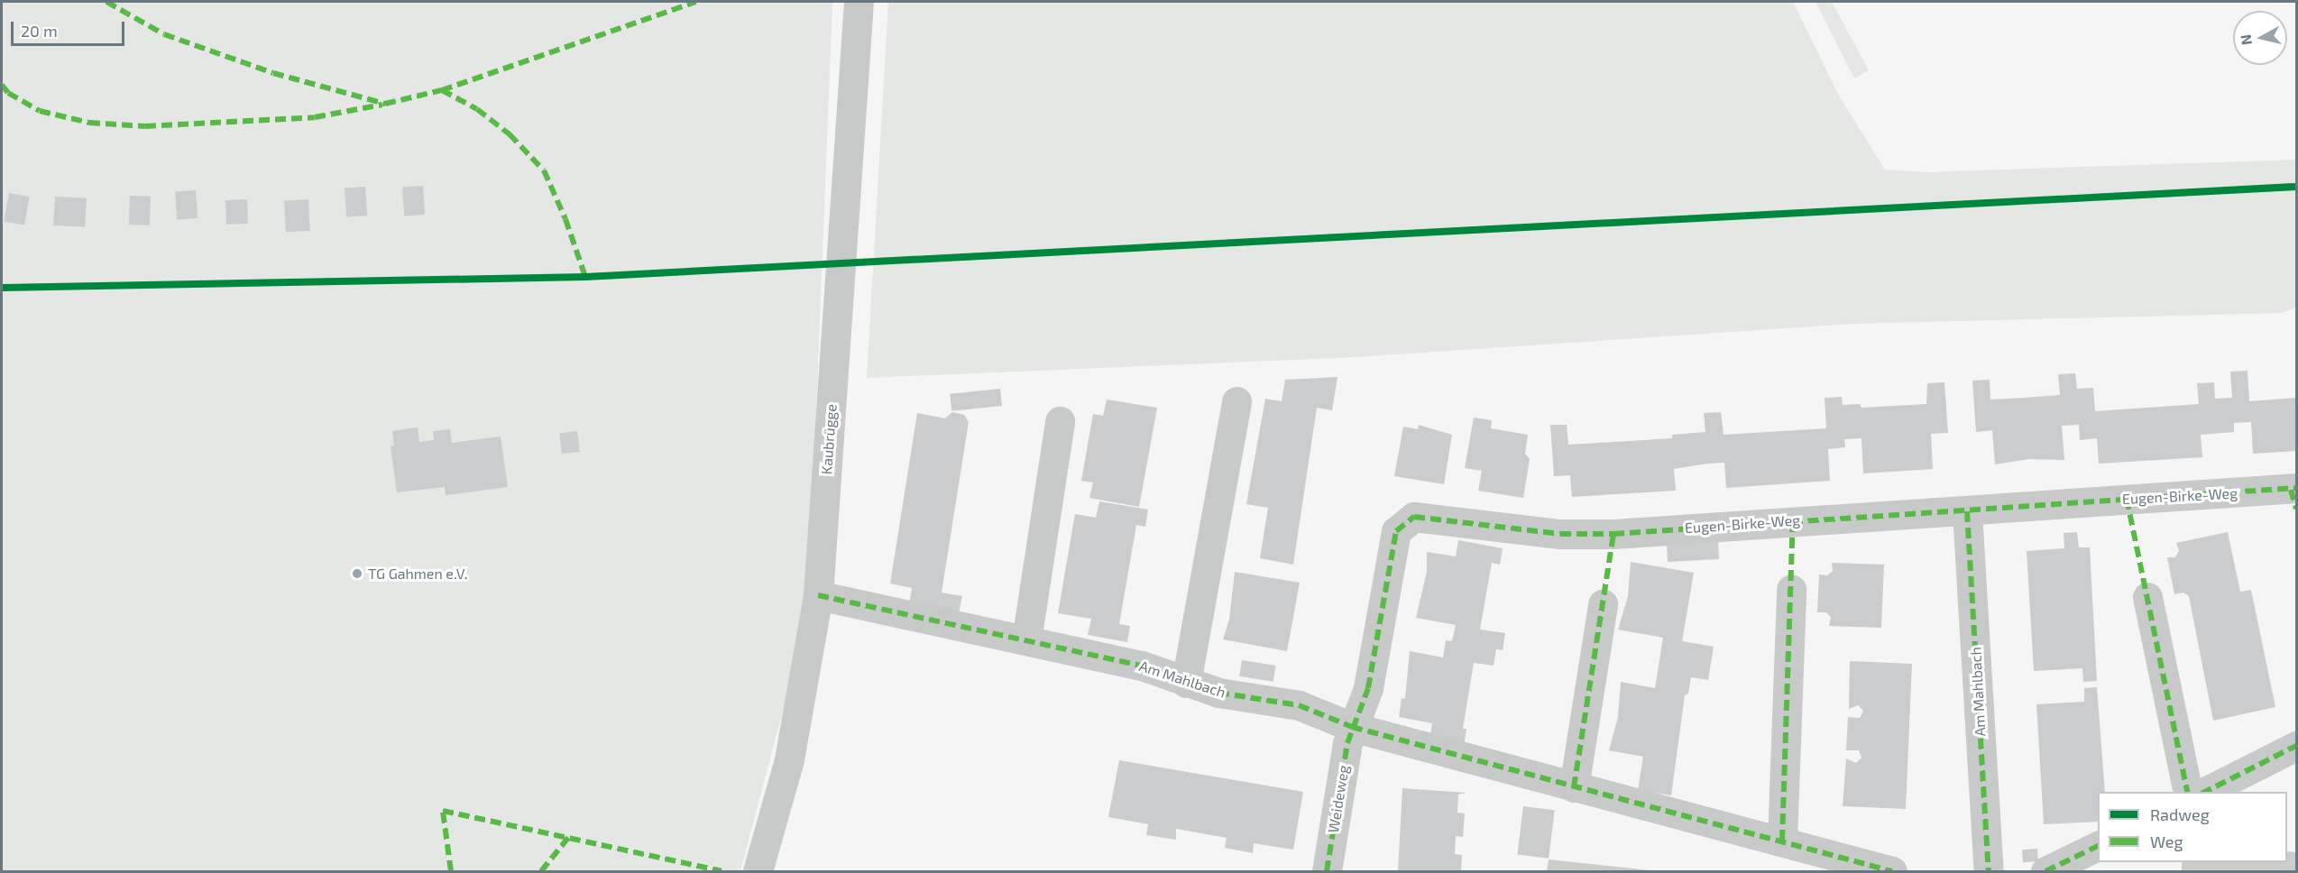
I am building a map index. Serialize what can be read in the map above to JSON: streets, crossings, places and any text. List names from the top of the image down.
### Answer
{
  "streets": {
    "street": [
      "Kaubrügge",
      "Eugen-Birke-Weg",
      "Am Mahlbach",
      "Weideweg"
    ]
  },
  "crossings": [
    ["Kaubrügge", "Am Mahlbach"],
    ["Eugen-Birke-Weg", "Am Mahlbach"],
    ["Eugen-Birke-Weg", "Weideweg"],
    ["Am Mahlbach", "Weideweg"]
  ],
  "places": ["TG Gahmen e.V."],
  "legend": ["Radweg", "Weg"],
  "scale_bar": "20 m",
  "north": "left"
}
